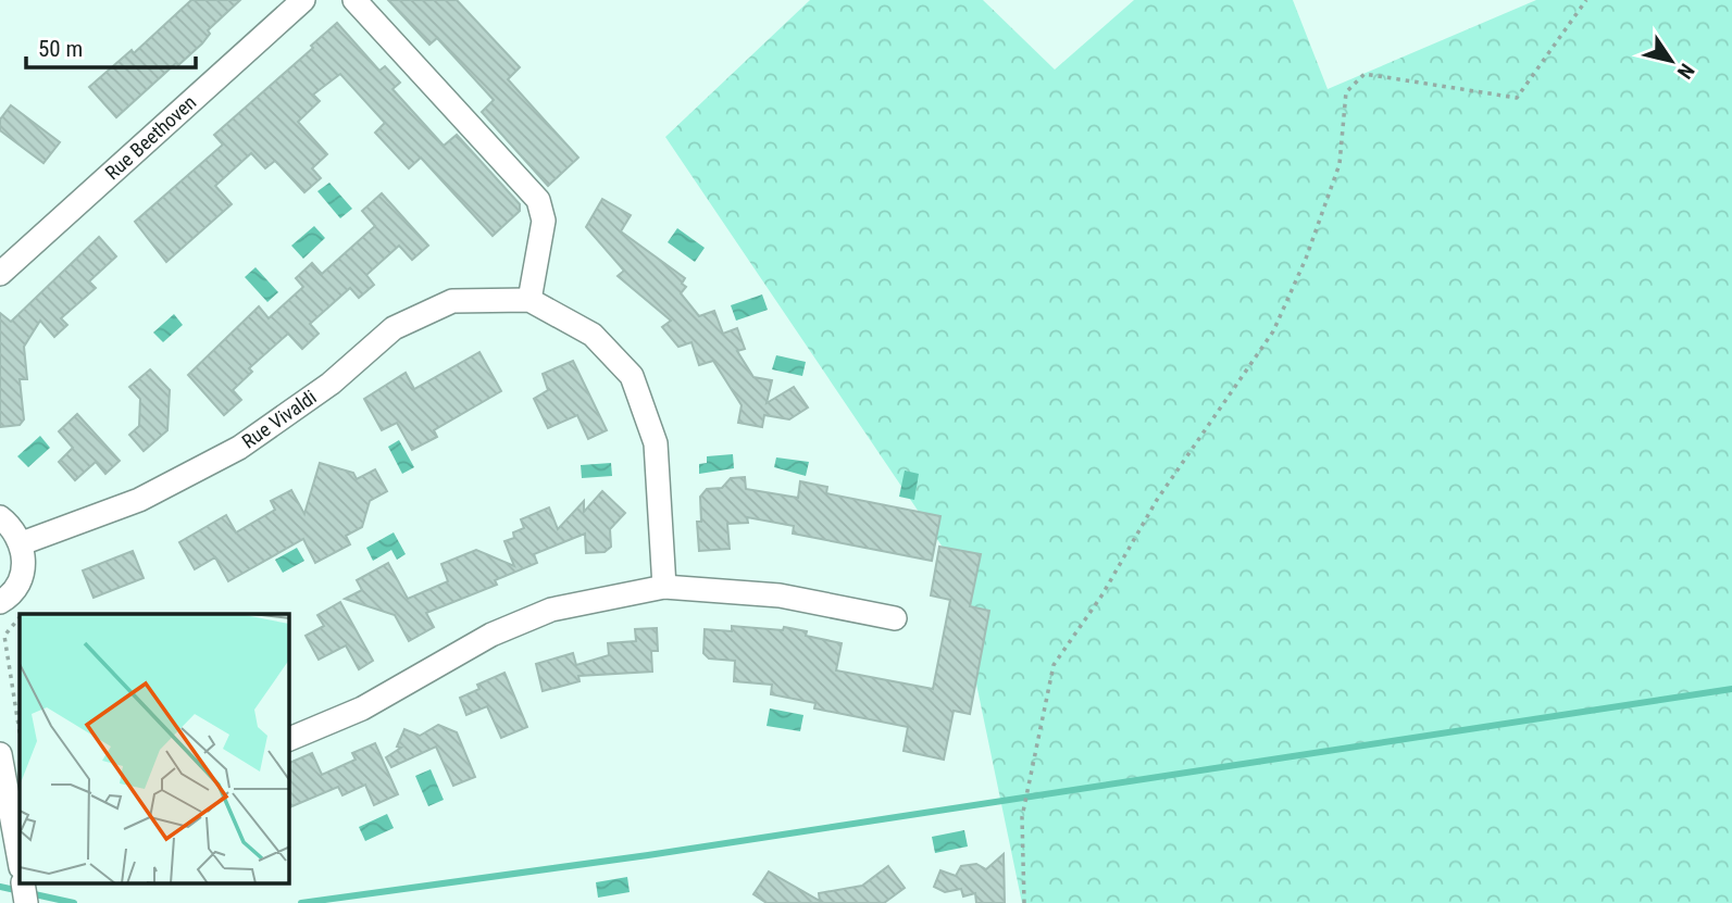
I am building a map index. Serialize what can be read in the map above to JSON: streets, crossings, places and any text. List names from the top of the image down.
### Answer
{
  "streets": {
    "street": ["Rue Beethoven", "Rue Vivaldi"]
  },
  "scale_bar": "50 m",
  "north": "bottom right"
}
